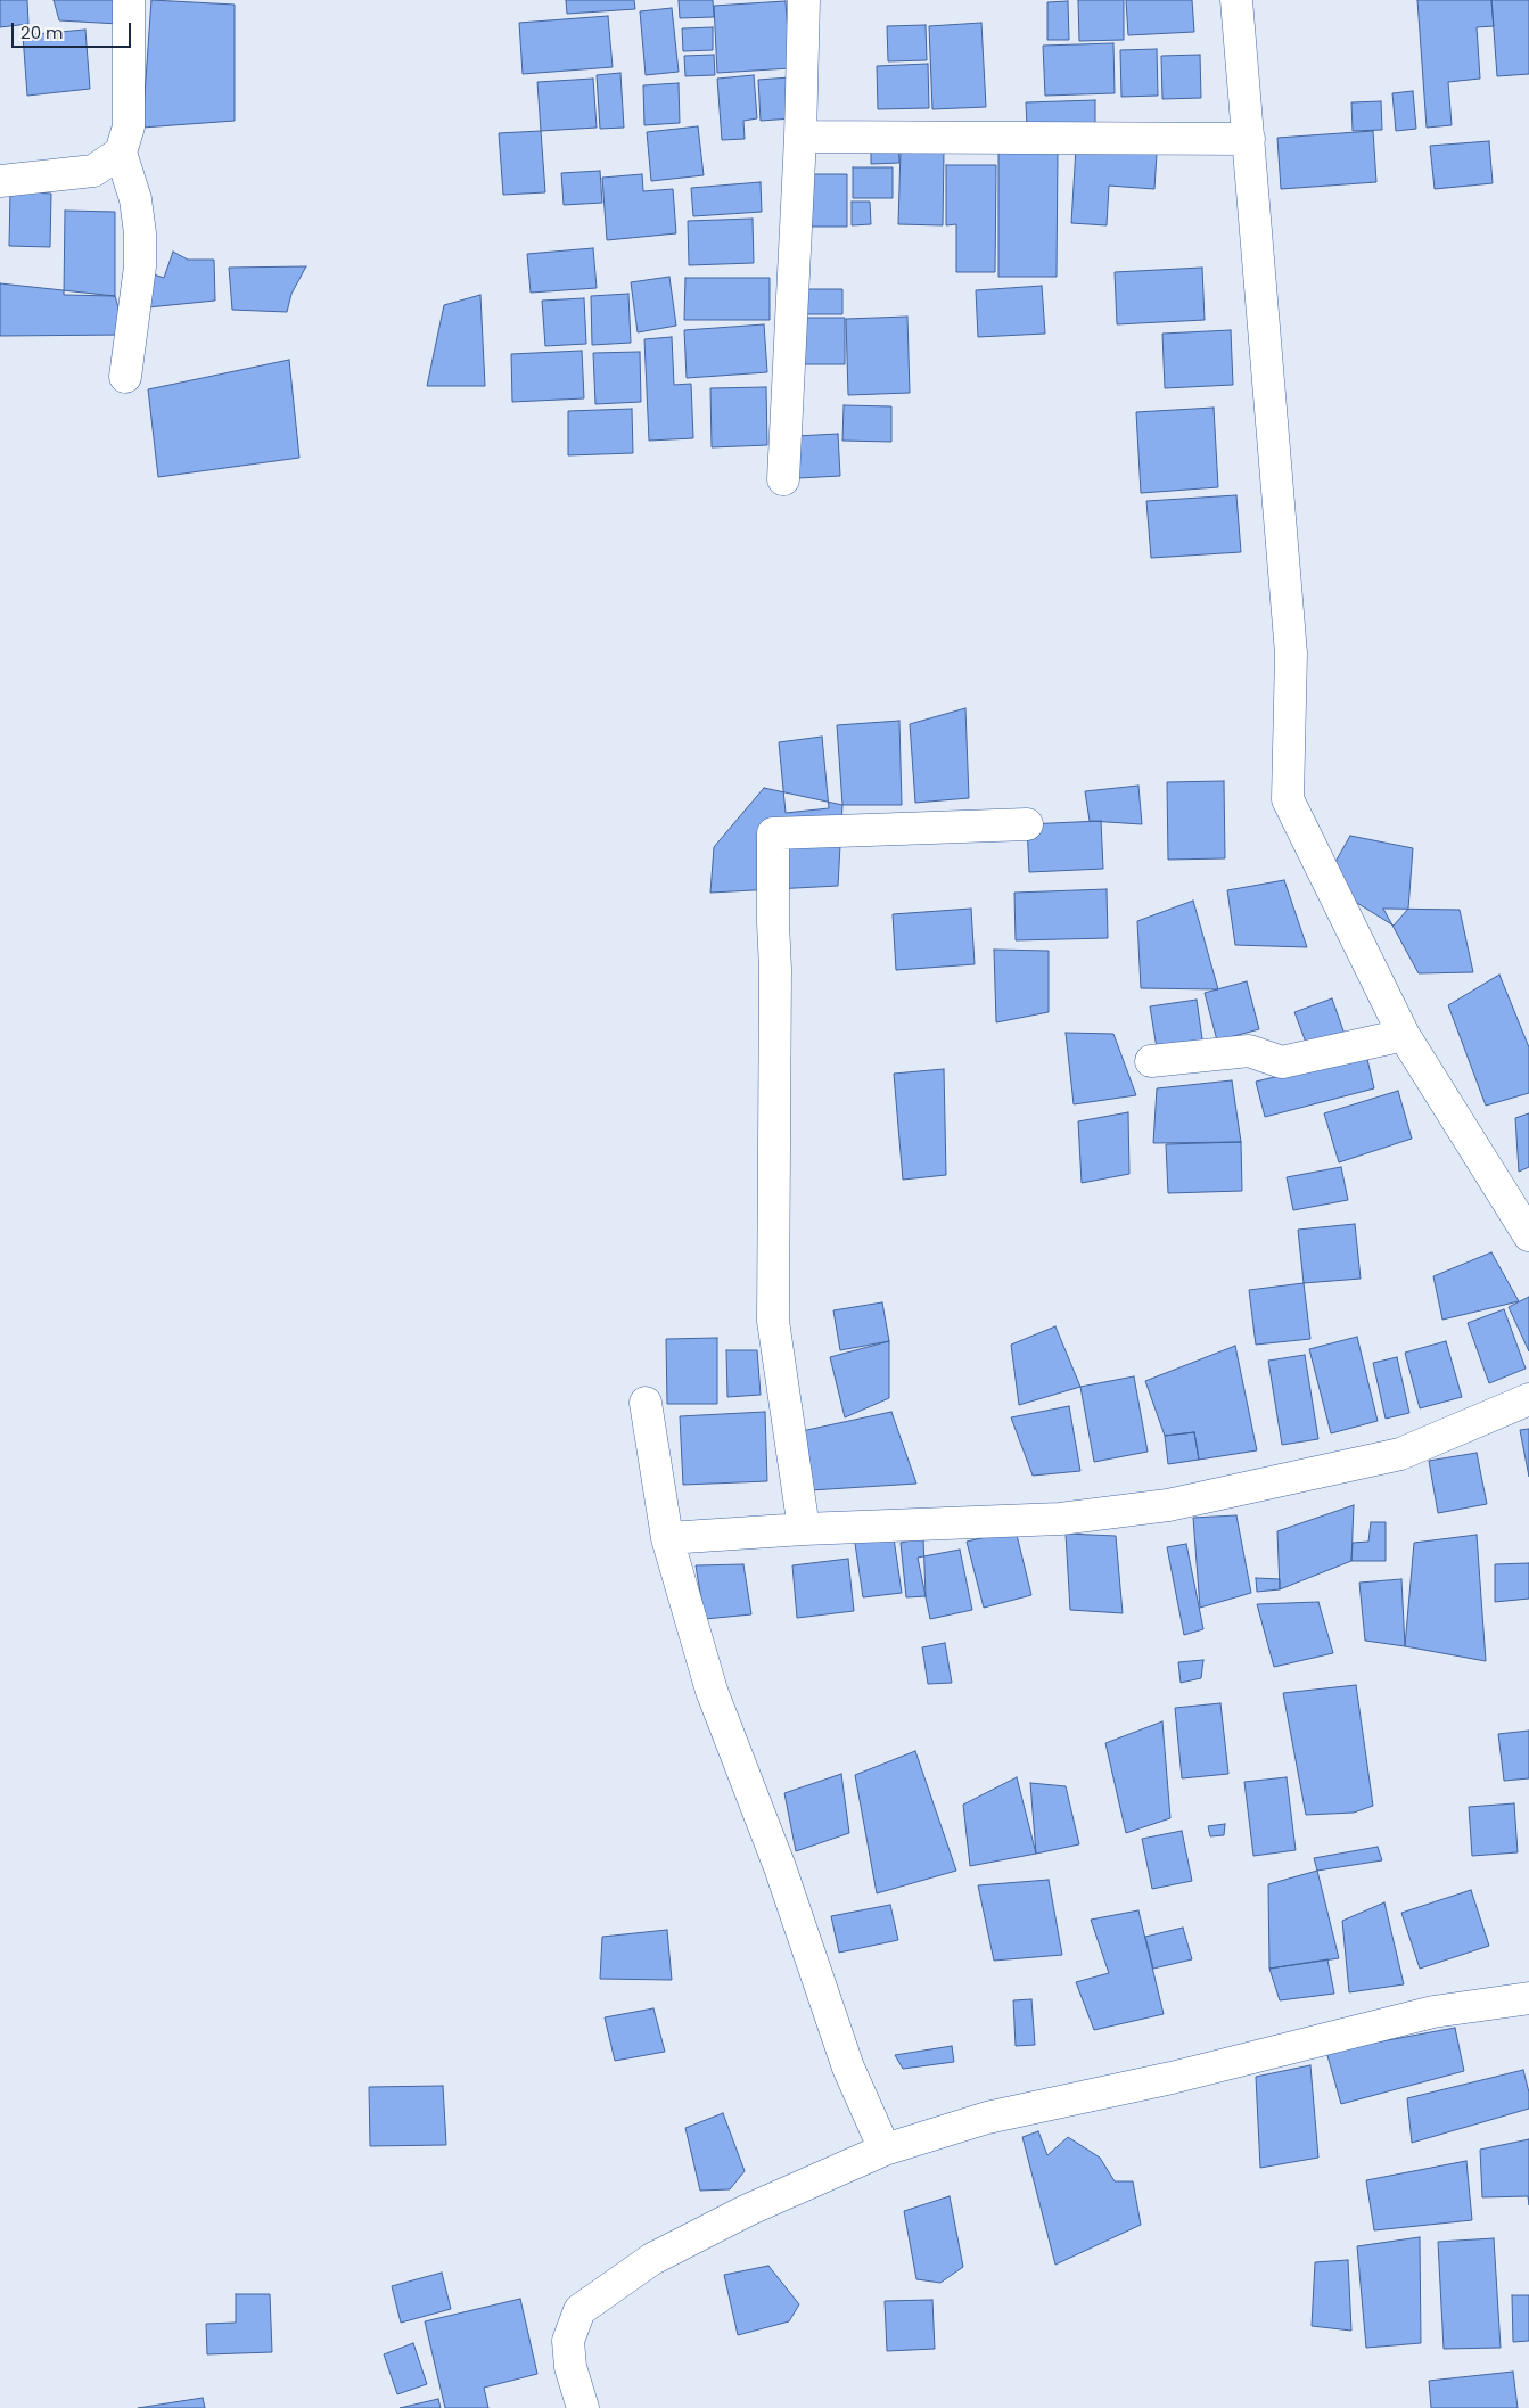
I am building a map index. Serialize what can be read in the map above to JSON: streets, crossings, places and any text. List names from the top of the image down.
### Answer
{
  "scale_bar": "20 m"
}
